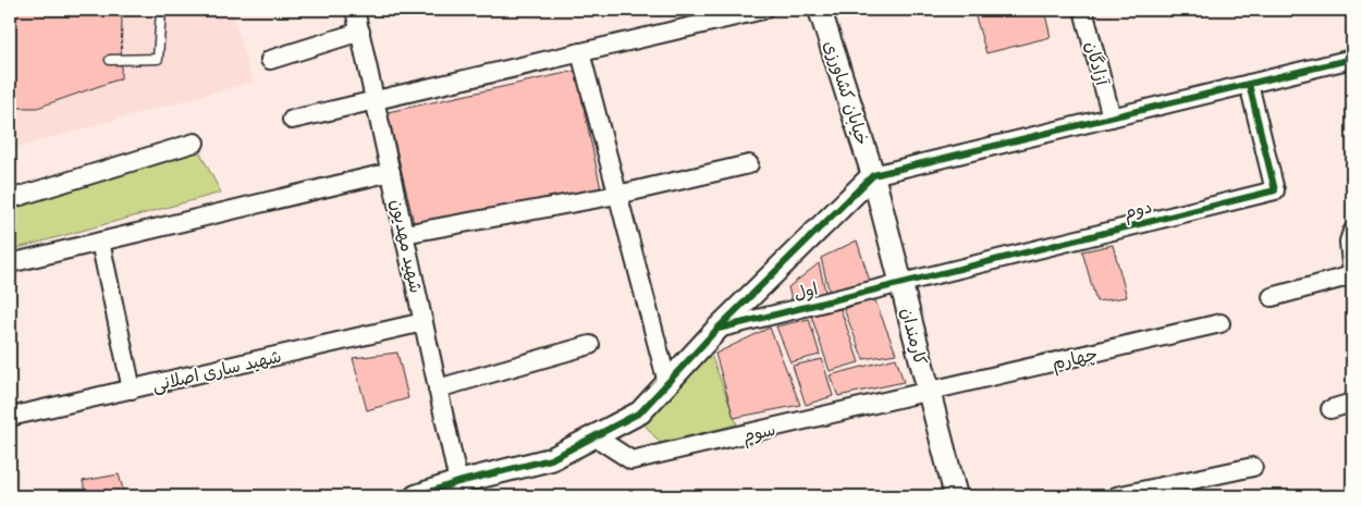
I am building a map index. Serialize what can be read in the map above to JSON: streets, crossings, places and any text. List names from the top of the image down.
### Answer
{
  "streets": {
    "street": [
      "آزادگان",
      "خیابان کشاورزی",
      "دوم",
      "شهید مهدیون",
      "اول",
      "کارمندان",
      "چهارم",
      "شهید ساری اصلانی",
      "سوم"
    ]
  },
  "crossings": [
    ["خیابان کشاورزی", "کارمندان"],
    ["دوم", "اول"],
    ["دوم", "کارمندان"],
    ["شهید مهدیون", "شهید ساری اصلانی"],
    ["اول", "کارمندان"],
    ["کارمندان", "چهارم"],
    ["کارمندان", "سوم"],
    ["چهارم", "سوم"]
  ]
}
